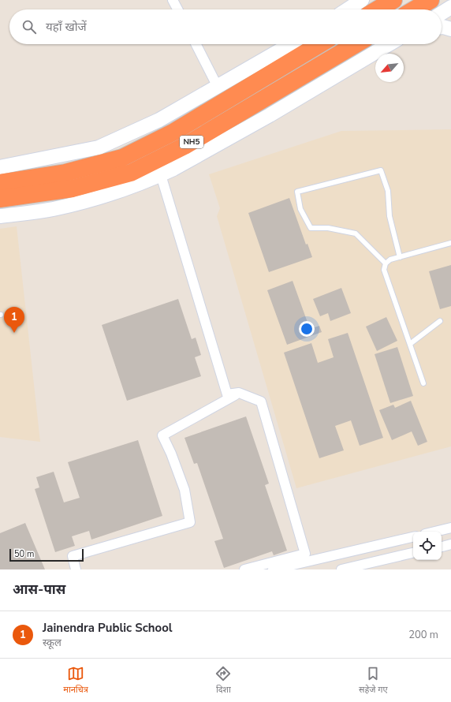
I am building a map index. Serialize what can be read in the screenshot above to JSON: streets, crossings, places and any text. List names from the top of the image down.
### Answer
{
  "streets": {
    "highway": ["NH5"]
  },
  "scale_bar": "50 m",
  "north": "bottom left",
  "page": {
    "search": "यहाँ खोजें",
    "pins": "1",
    "scale": "50 m",
    "heading": "आस-पास",
    "list": [
      {
        "mark": "1",
        "name": "Jainendra Public School",
        "note": "स्कूल",
        "value": "200 m"
      }
    ],
    "nav": ["मानचित्र", "दिशा", "सहेजे गए"]
  }
}
